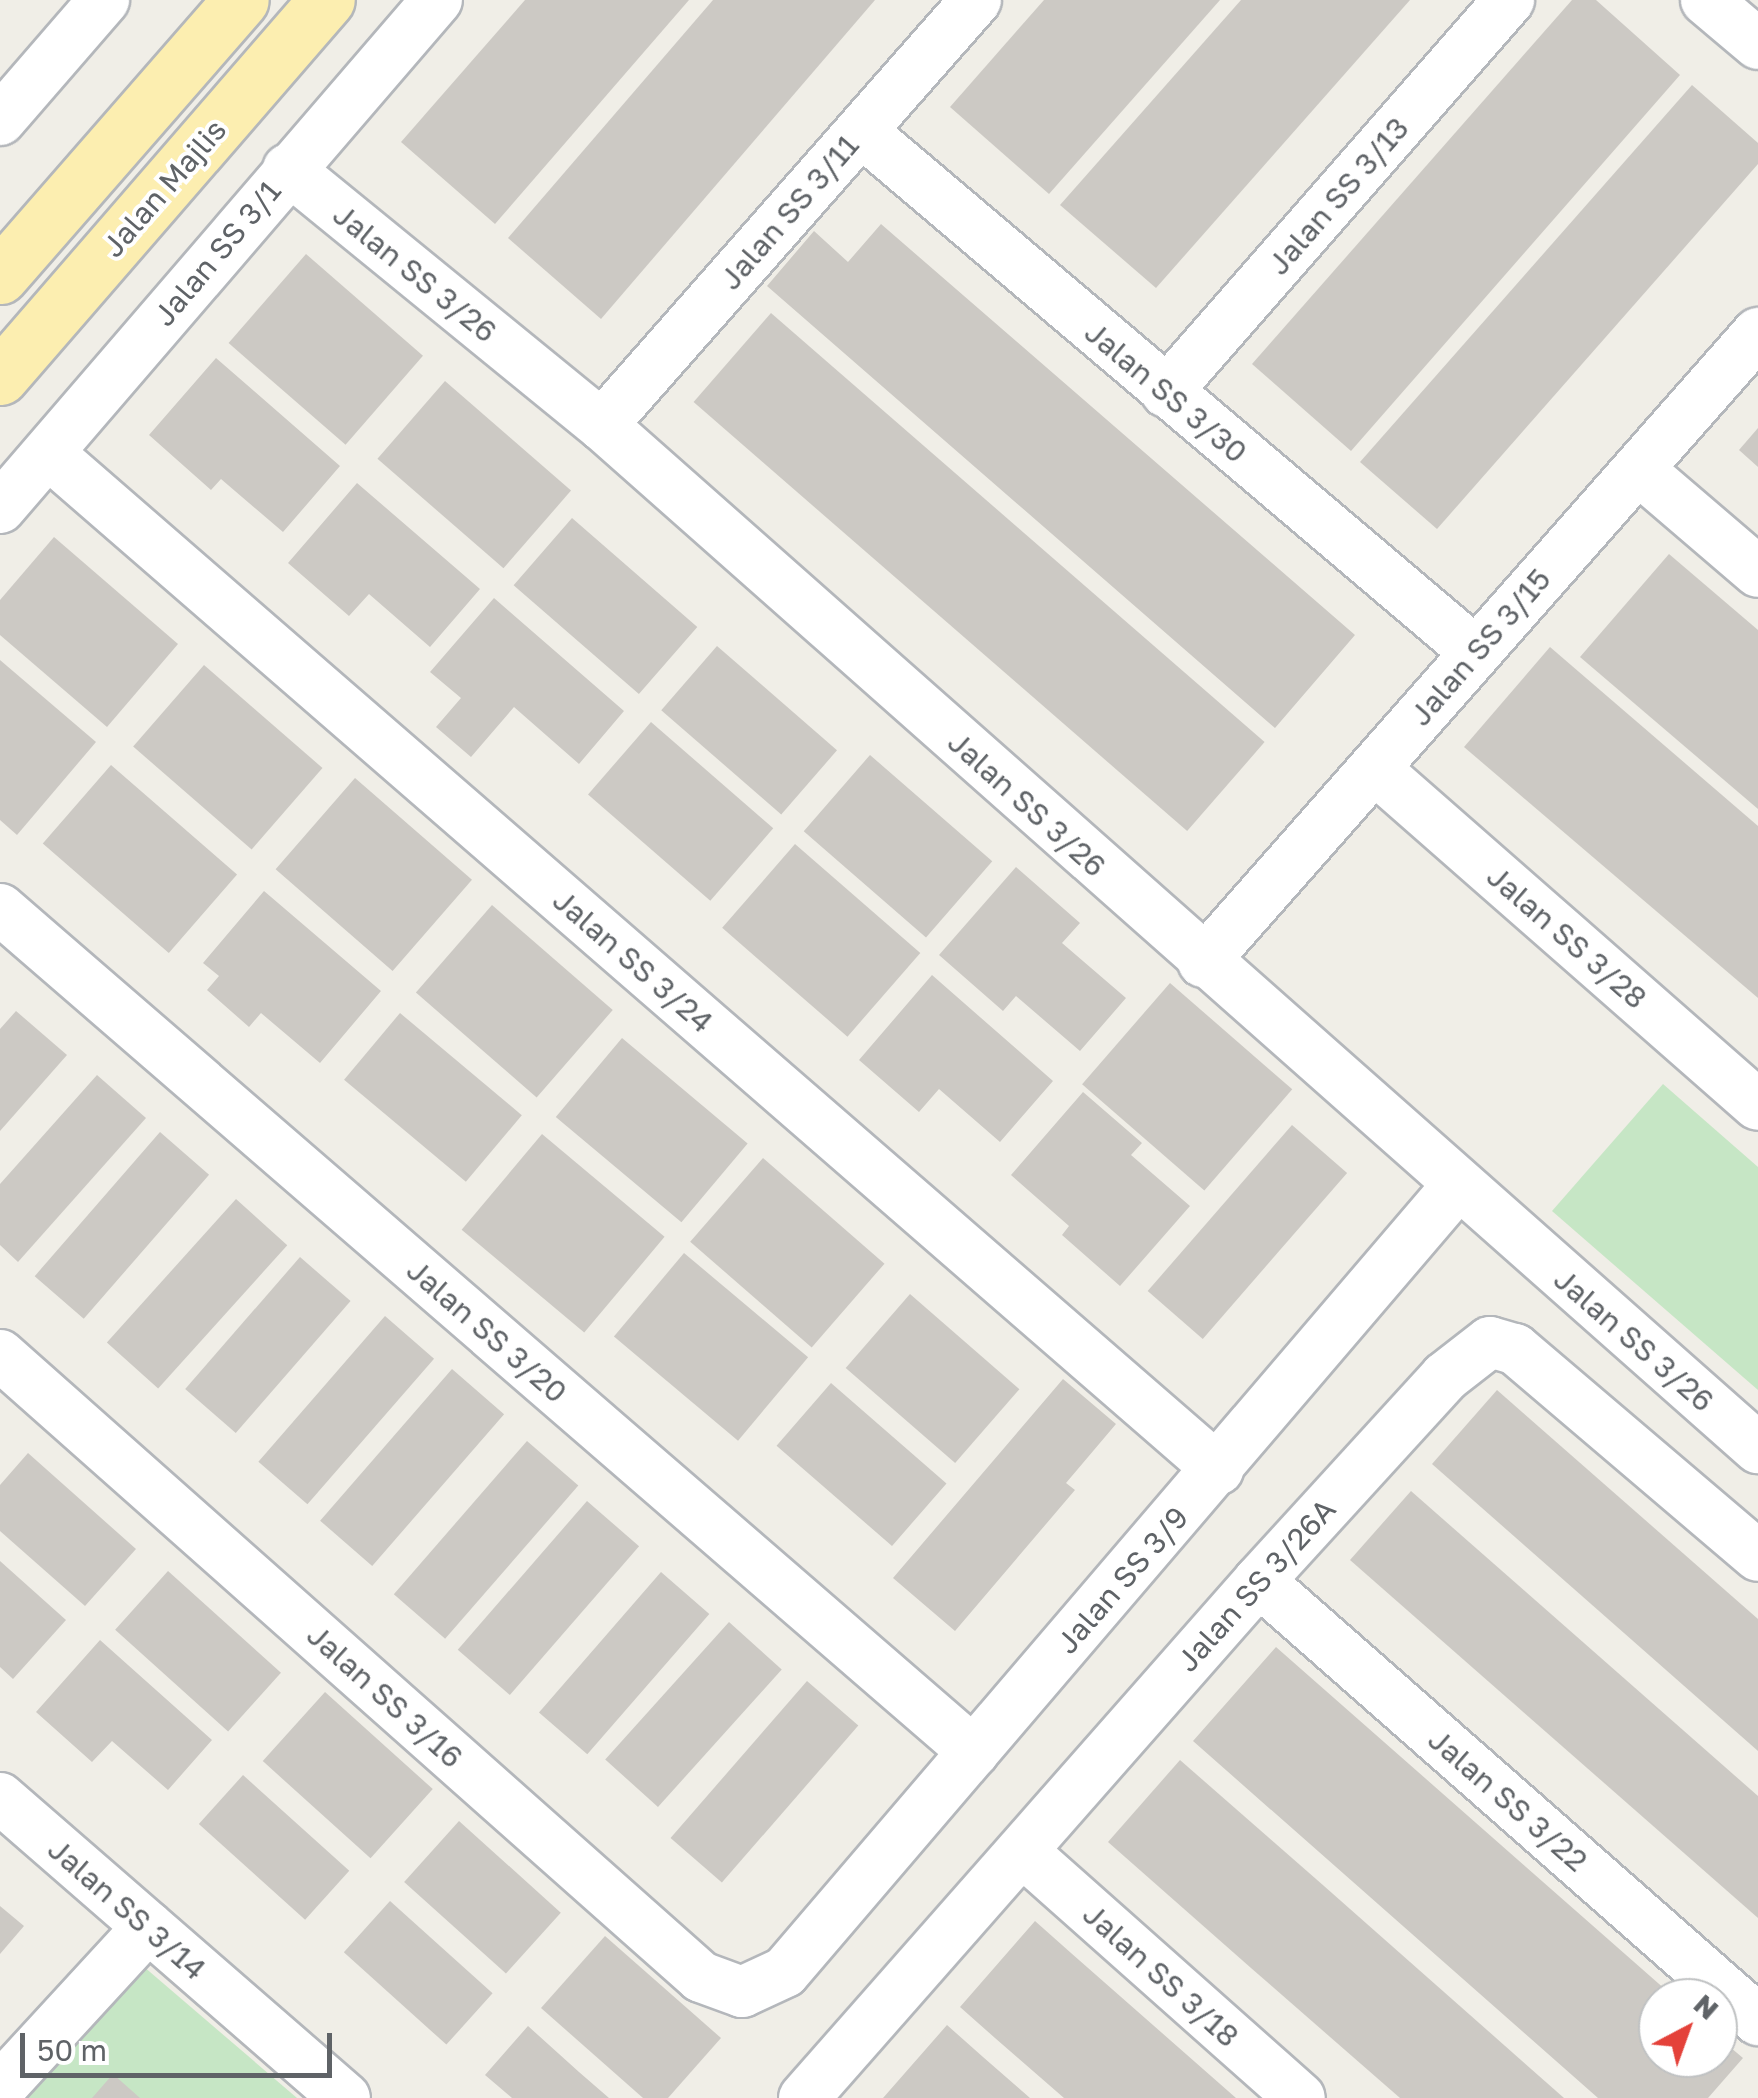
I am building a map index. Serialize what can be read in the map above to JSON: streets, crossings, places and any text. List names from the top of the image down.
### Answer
{
  "streets": {
    "main road": ["Jalan Majlis"],
    "street": [
      "Jalan SS 3/13",
      "Jalan SS 3/11",
      "Jalan SS 3/1",
      "Jalan SS 3/26",
      "Jalan SS 3/30",
      "Jalan SS 3/15",
      "Jalan SS 3/28",
      "Jalan SS 3/24",
      "Jalan SS 3/20",
      "Jalan SS 3/9",
      "Jalan SS 3/26A",
      "Jalan SS 3/16",
      "Jalan SS 3/22",
      "Jalan SS 3/14",
      "Jalan SS 3/18"
    ]
  },
  "crossings": [
    ["Jalan SS 3/13", "Jalan SS 3/30"],
    ["Jalan SS 3/11", "Jalan SS 3/26"],
    ["Jalan SS 3/11", "Jalan SS 3/30"],
    ["Jalan SS 3/1", "Jalan SS 3/26"],
    ["Jalan SS 3/1", "Jalan SS 3/24"],
    ["Jalan SS 3/26", "Jalan SS 3/15"],
    ["Jalan SS 3/26", "Jalan SS 3/9"],
    ["Jalan SS 3/30", "Jalan SS 3/15"],
    ["Jalan SS 3/15", "Jalan SS 3/28"],
    ["Jalan SS 3/24", "Jalan SS 3/9"],
    ["Jalan SS 3/20", "Jalan SS 3/9"],
    ["Jalan SS 3/9", "Jalan SS 3/16"],
    ["Jalan SS 3/26A", "Jalan SS 3/22"],
    ["Jalan SS 3/26A", "Jalan SS 3/18"]
  ],
  "scale_bar": "50 m",
  "north": "top right"
}
